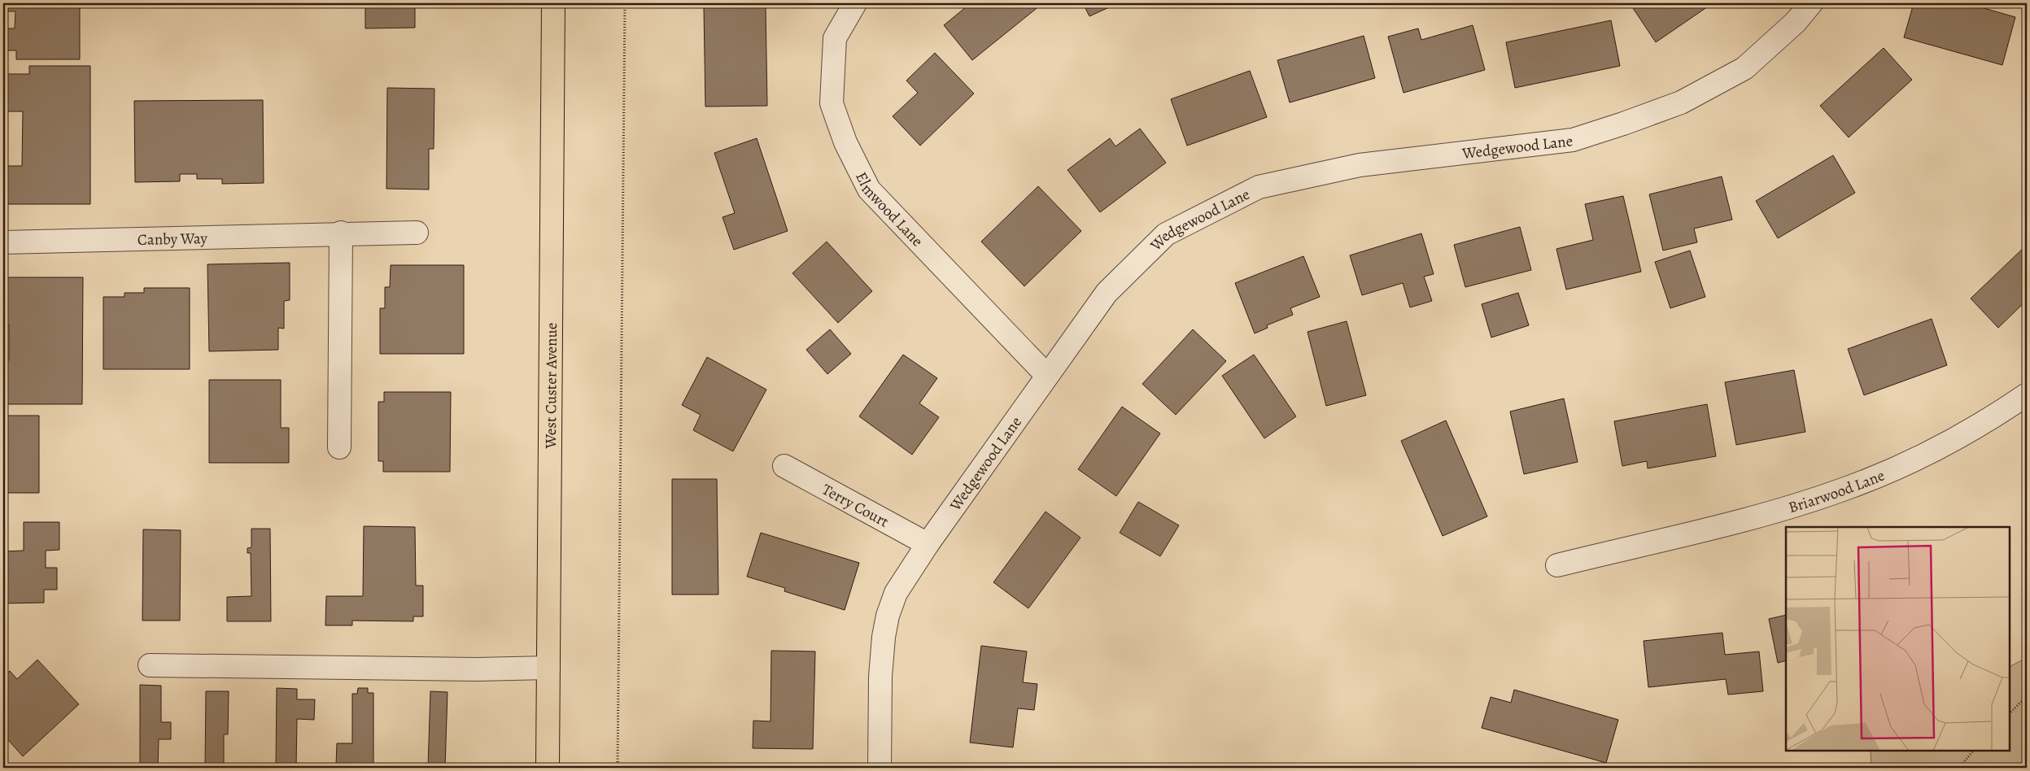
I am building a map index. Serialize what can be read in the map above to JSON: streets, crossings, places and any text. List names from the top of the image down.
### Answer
{
  "streets": {
    "main road": ["West Custer Avenue"],
    "street": [
      "Wedgewood Lane",
      "Elmwood Lane",
      "Canby Way",
      "Briarwood Lane",
      "Terry Court"
    ]
  },
  "crossings": [
    ["Wedgewood Lane", "Elmwood Lane"],
    ["Wedgewood Lane", "Terry Court"]
  ]
}
